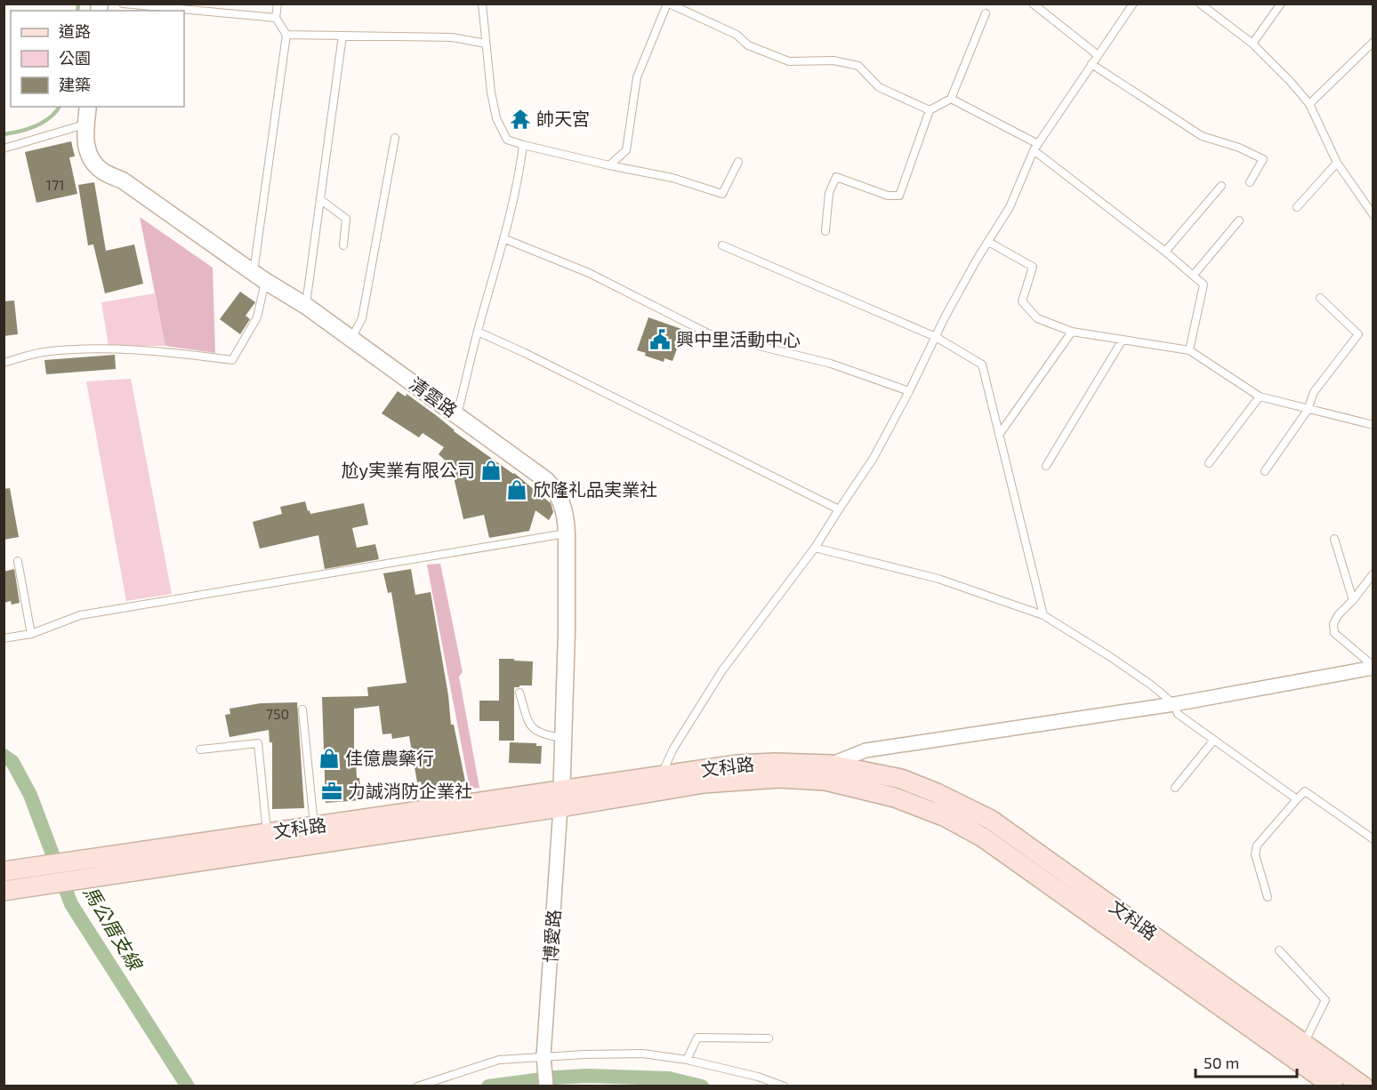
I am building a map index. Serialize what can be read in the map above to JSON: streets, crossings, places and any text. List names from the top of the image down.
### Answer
{
  "streets": {
    "main road": ["文科路"],
    "street": ["清雲路", "博愛路"]
  },
  "crossings": [
    ["清雲路", "文科路"],
    ["清雲路", "博愛路"],
    ["文科路", "博愛路"]
  ],
  "water": ["馬公厝支線"],
  "places": {
    "temple": ["帥天宮"],
    "public building": ["興中里活動中心"],
    "shop": ["尬y実業有限公司", "欣隆礼品実業社", "佳億農藥行"],
    "office": ["力誠消防企業社"]
  },
  "house_numbers": ["171", "750"],
  "legend": ["道路", "公園", "建築"],
  "scale_bar": "50 m"
}
